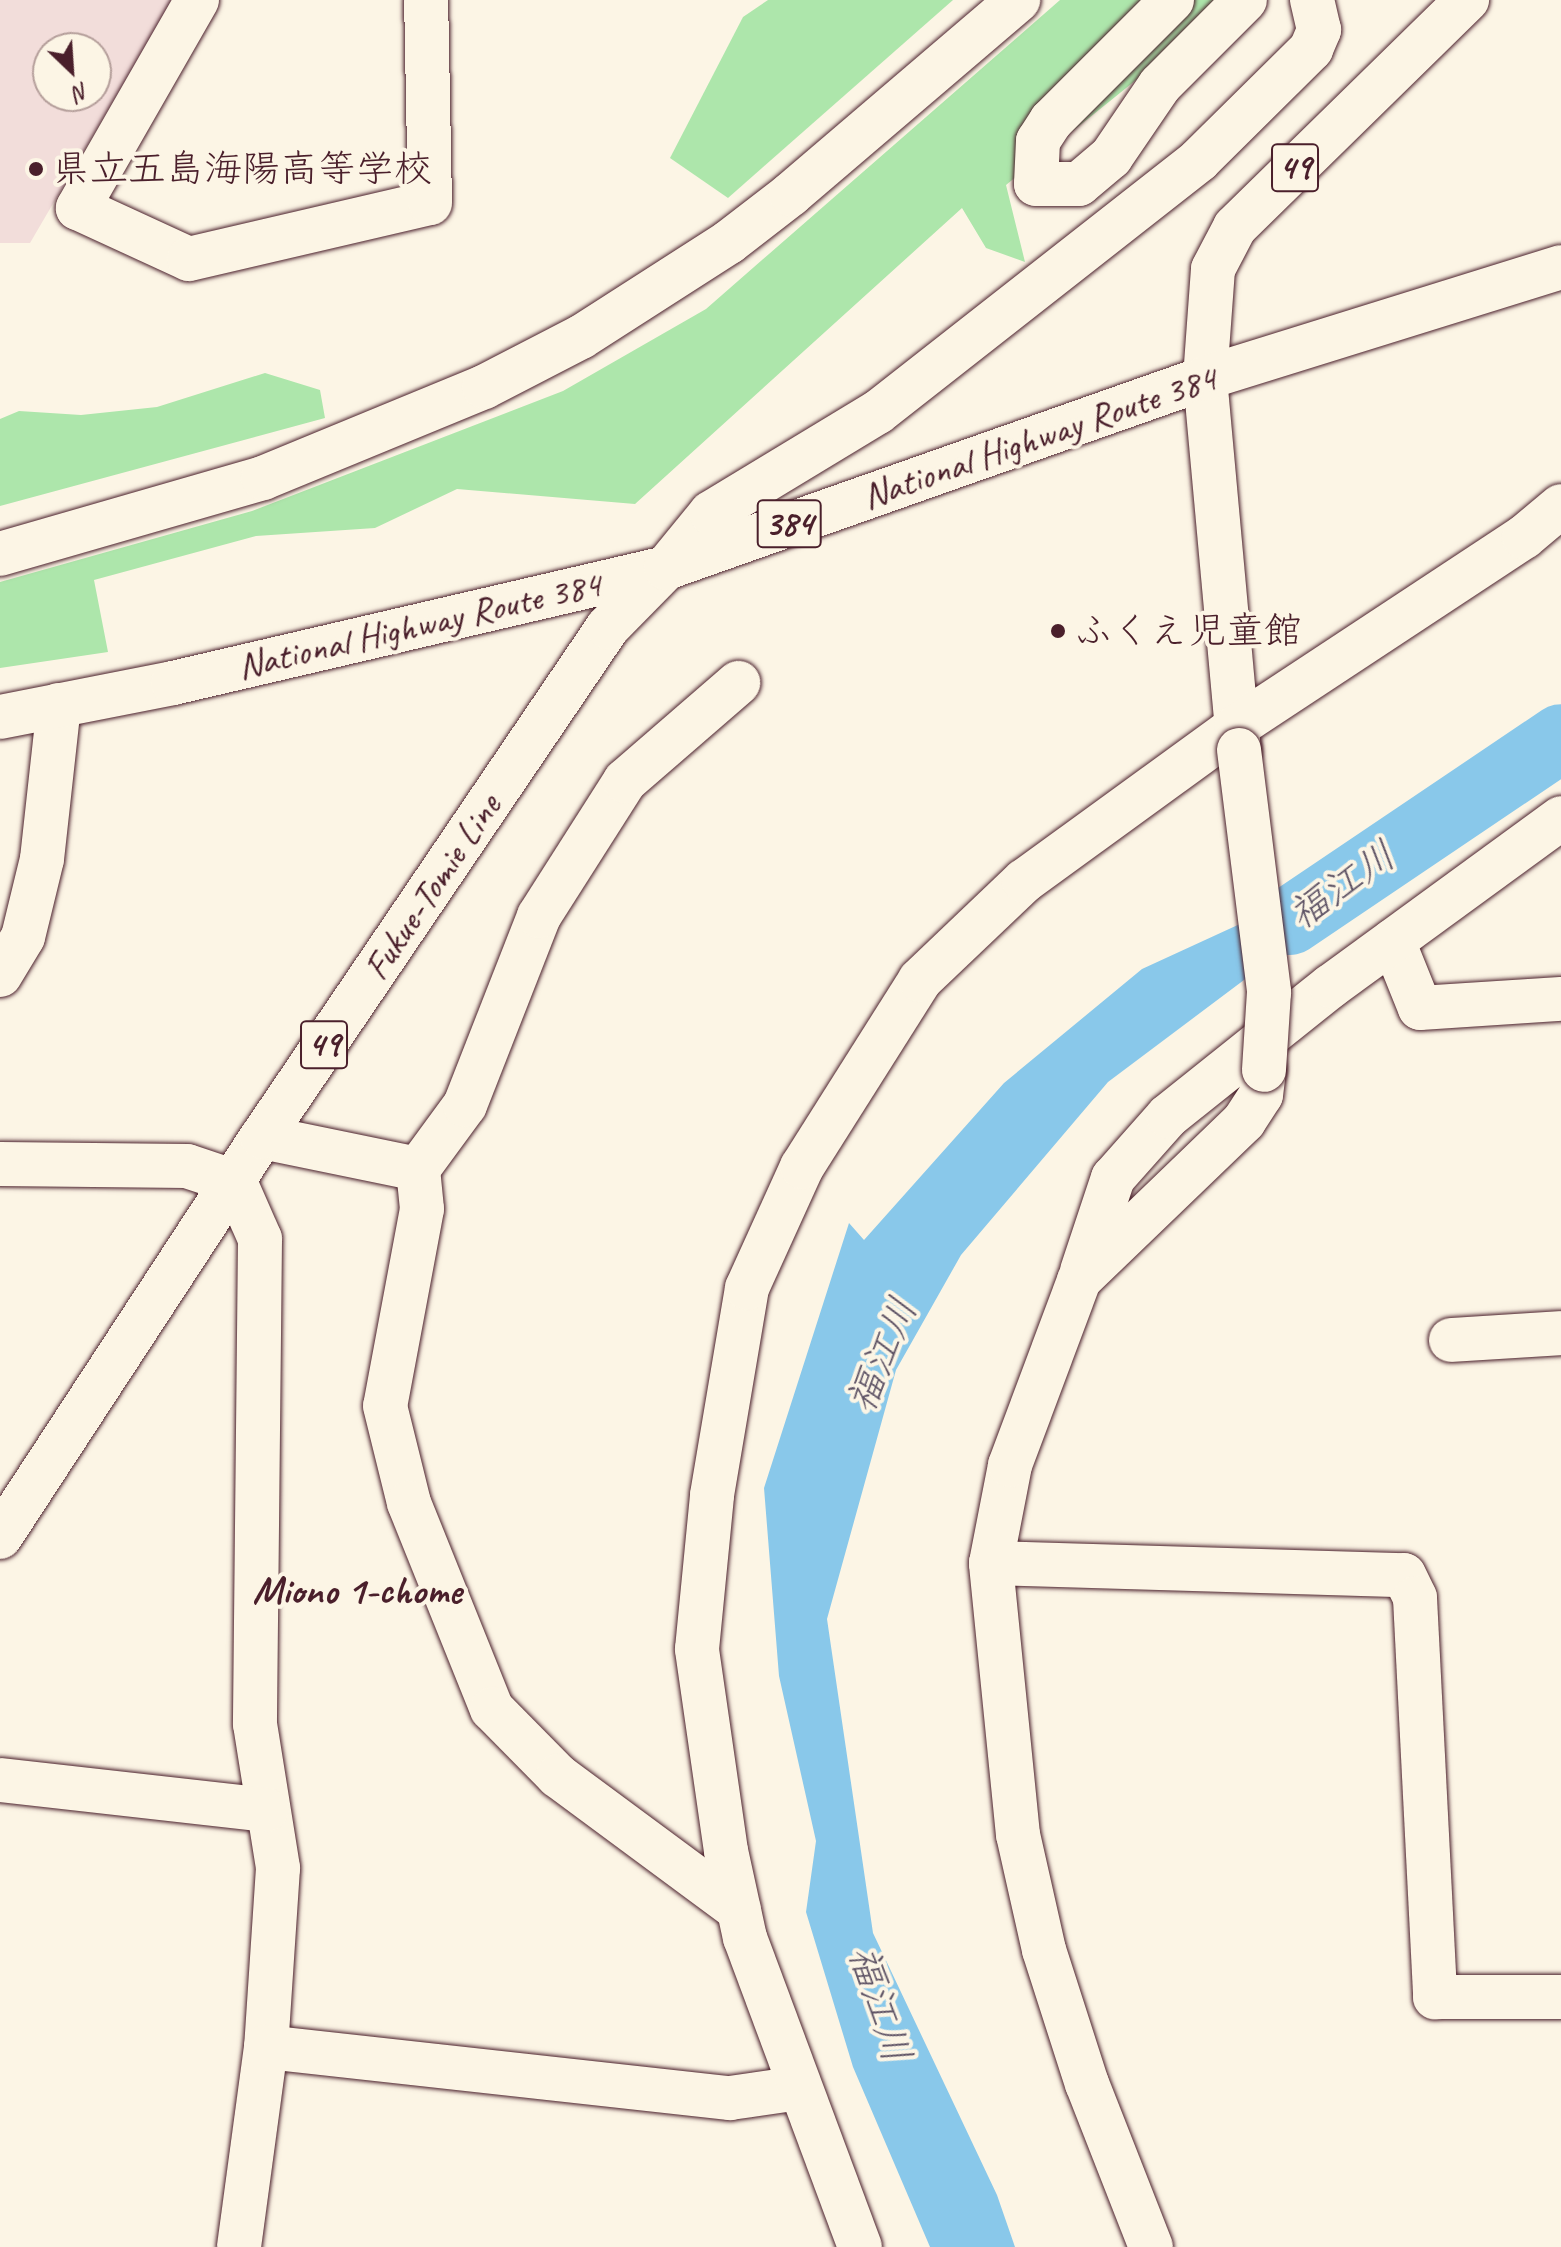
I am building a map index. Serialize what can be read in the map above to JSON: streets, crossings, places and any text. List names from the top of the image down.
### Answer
{
  "streets": {
    "main road": [
      "49",
      "National Highway Route 384",
      "384",
      "Fukue-Tomie Line"
    ]
  },
  "crossings": [
    ["49", "National Highway Route 384"],
    ["National Highway Route 384", "Fukue-Tomie Line"]
  ],
  "districts": ["Miono 1-chome"],
  "water": ["福江川"],
  "places": ["県立五島海陽高等学校", "ふくえ児童館"],
  "north": "bottom right"
}
